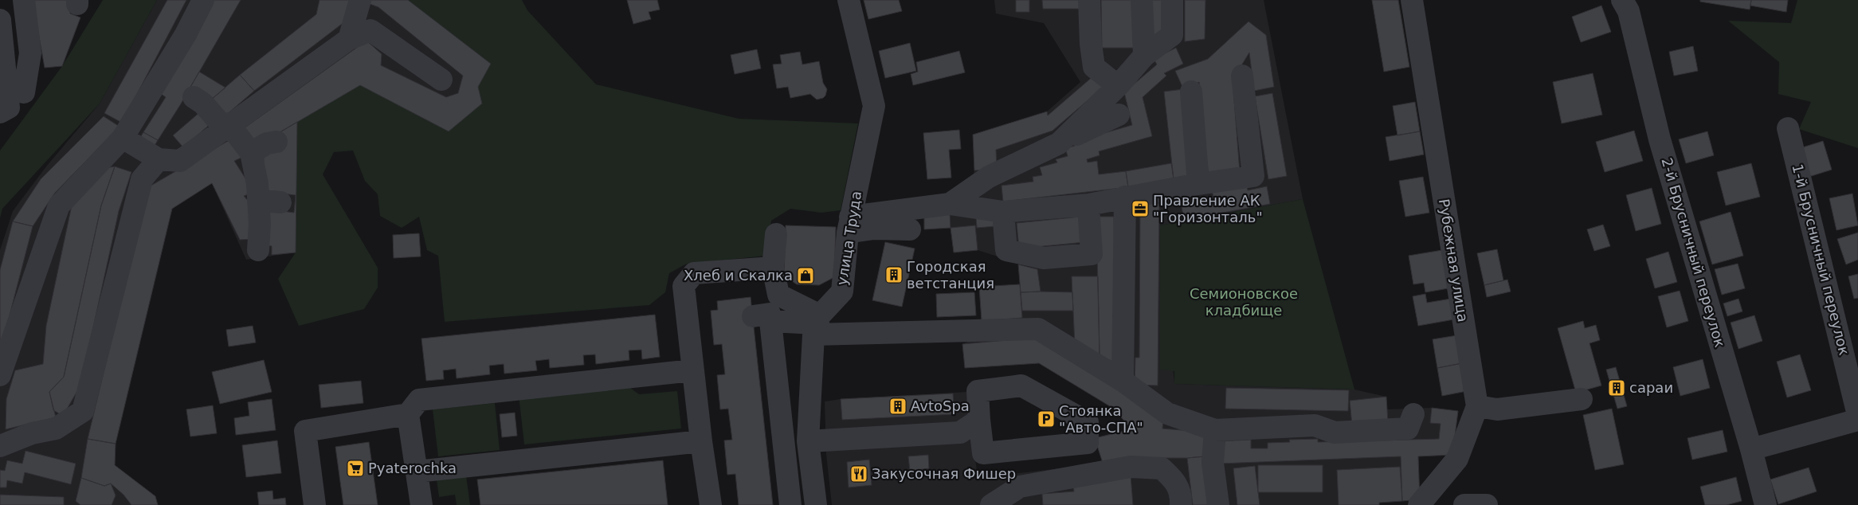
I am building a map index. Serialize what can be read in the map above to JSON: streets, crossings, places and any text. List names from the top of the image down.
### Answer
{
  "streets": {
    "street": [
      "улица Труда",
      "2-й Брусничный переулок",
      "1-й Брусничный переулок",
      "Рубежная улица"
    ]
  },
  "parks": ["Семионовское кладбище"],
  "places": {
    "office": ["Правление АК \"Горизонталь\""],
    "building": ["Городская ветстанция", "сараи", "AvtoSpa"],
    "shop": ["Хлеб и Скалка"],
    "parking": ["Стоянка \"Авто-СПА\""],
    "supermarket": ["Pyaterochka"],
    "restaurant": ["Закусочная Фишер"]
  }
}
